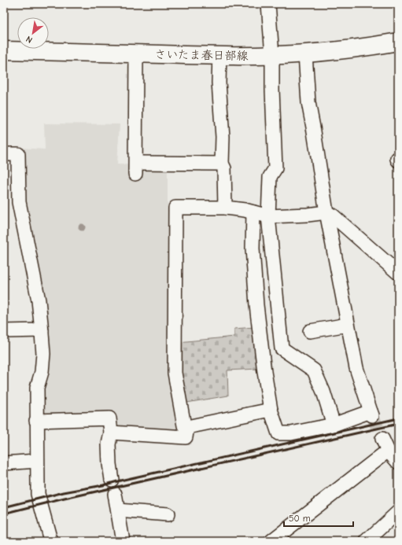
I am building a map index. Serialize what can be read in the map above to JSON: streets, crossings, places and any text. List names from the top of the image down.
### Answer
{
  "streets": {
    "main road": ["さいたま春日部線"]
  },
  "scale_bar": "50 m",
  "north": "bottom left"
}
